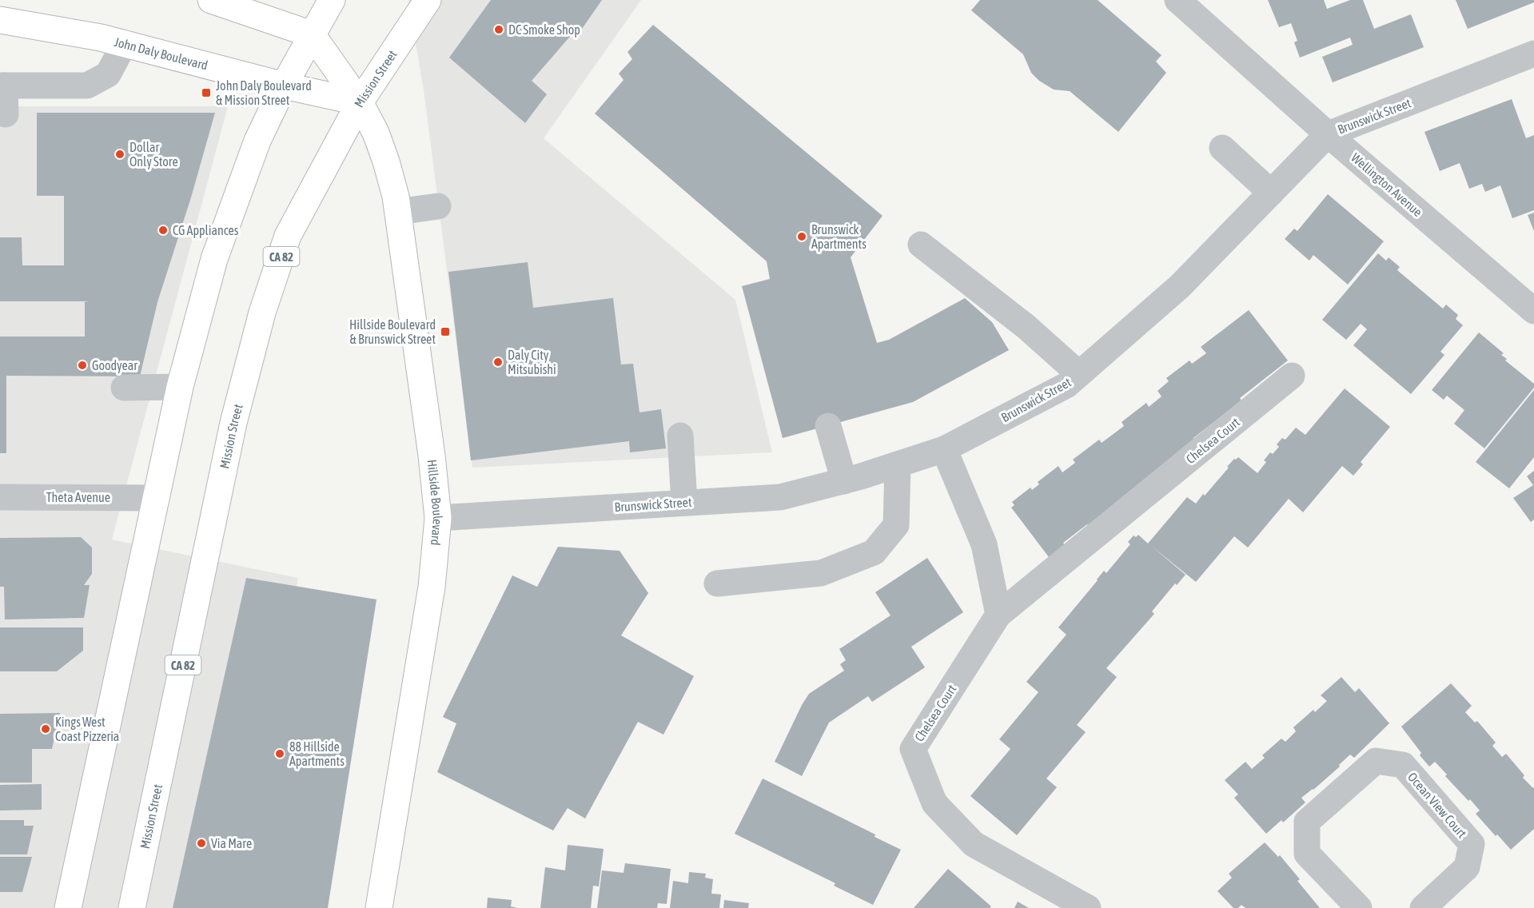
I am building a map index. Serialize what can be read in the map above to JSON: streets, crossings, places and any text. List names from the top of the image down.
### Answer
{
  "streets": {
    "main road": [
      "John Daly Boulevard",
      "Mission Street",
      "CA 82",
      "Hillside Boulevard"
    ],
    "street": [
      "Brunswick Street",
      "Wellington Avenue",
      "Chelsea Court",
      "Theta Avenue",
      "Ocean View Court"
    ]
  },
  "crossings": [
    ["John Daly Boulevard", "Mission Street"],
    ["John Daly Boulevard", "Hillside Boulevard"],
    ["Mission Street", "Hillside Boulevard"],
    ["Brunswick Street", "Wellington Avenue"],
    ["Brunswick Street", "Hillside Boulevard"]
  ],
  "places": {
    "other": [
      "DC Smoke Shop",
      "Dollar Only Store",
      "CG Appliances",
      "Brunswick Apartments",
      "Daly City Mitsubishi",
      "Goodyear",
      "Kings West Coast Pizzeria",
      "88 Hillside Apartments",
      "Via Mare"
    ],
    "transit": ["John Daly Boulevard & Mission Street", "Hillside Boulevard & Brunswick Street"]
  }
}
